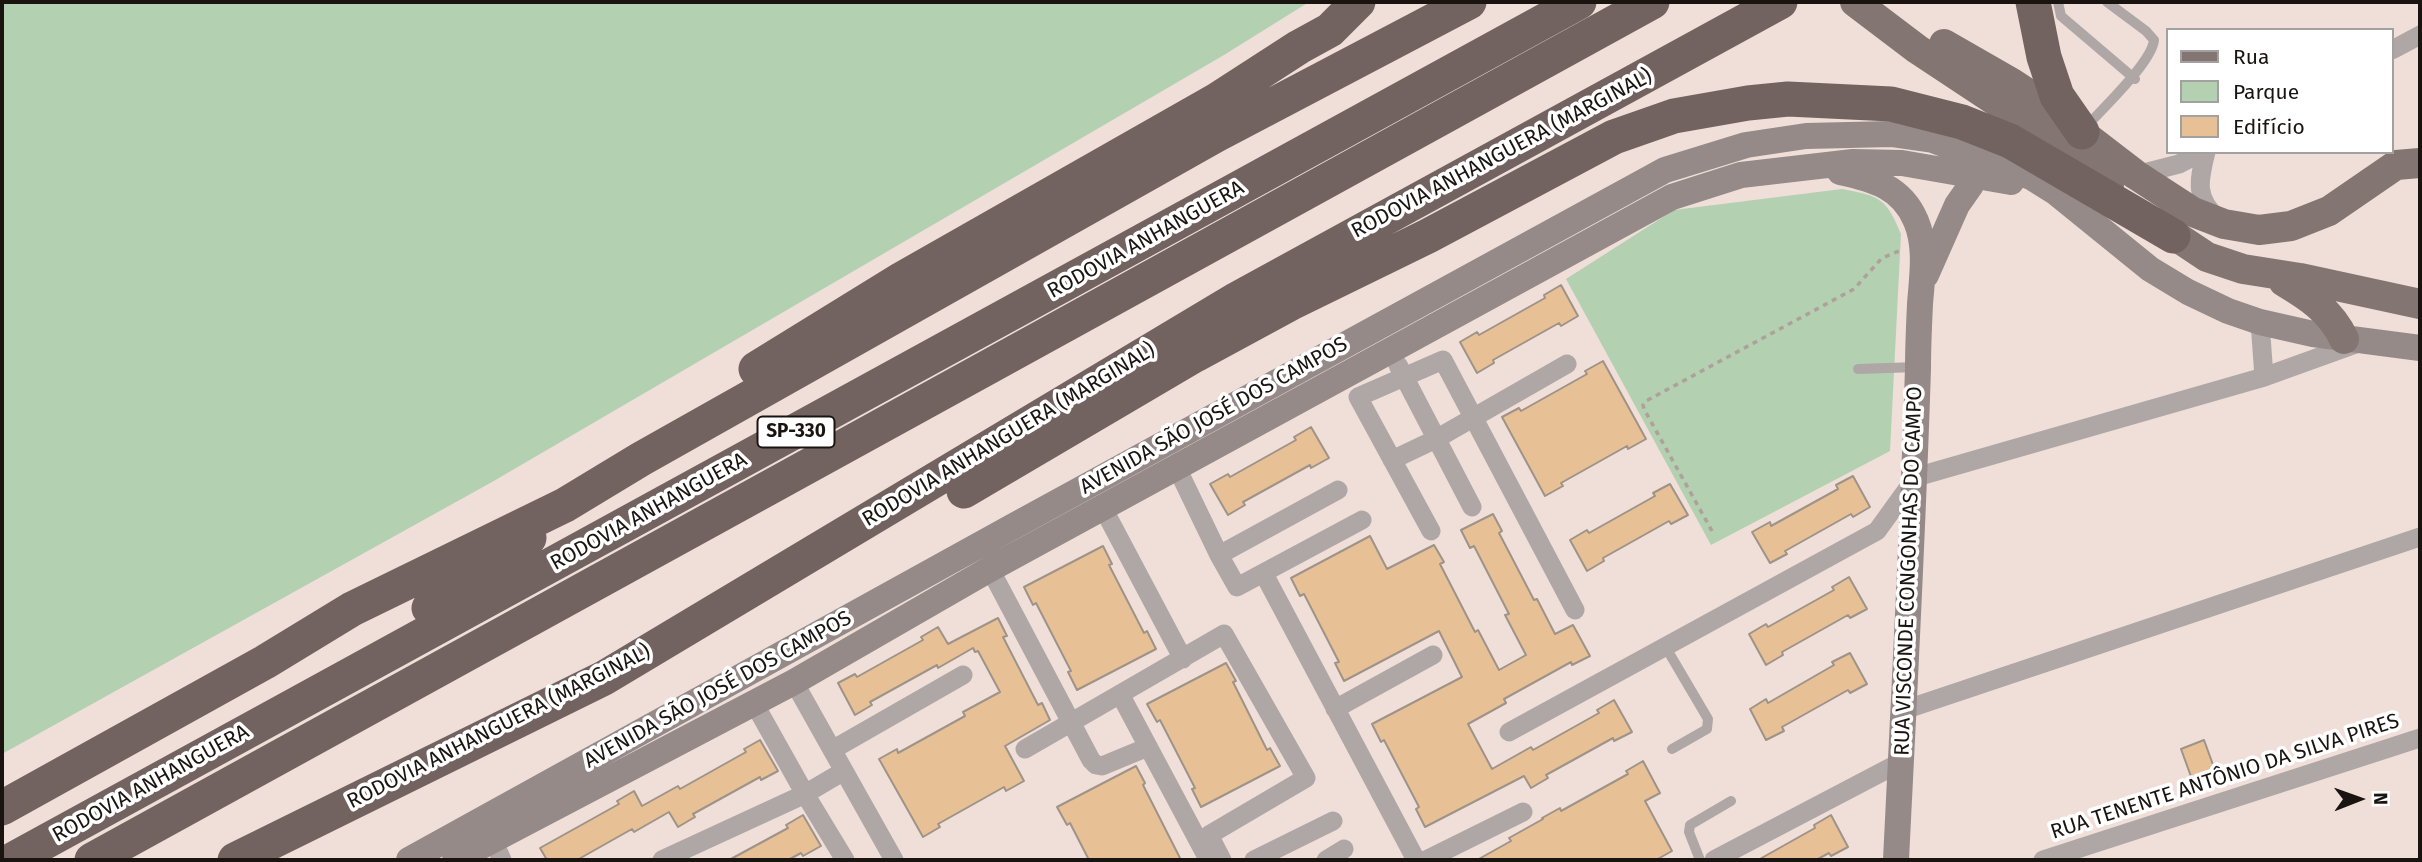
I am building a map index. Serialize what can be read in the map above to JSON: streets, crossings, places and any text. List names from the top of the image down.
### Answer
{
  "streets": {
    "highway": ["RODOVIA ANHANGUERA (MARGINAL)", "RODOVIA ANHANGUERA", "SP-330"],
    "street": ["AVENIDA SÃO JOSÉ DOS CAMPOS", "RUA VISCONDE CONGONHAS DO CAMPO", "RUA TENENTE ANTÔNIO DA SILVA PIRES"]
  },
  "crossings": [
    ["AVENIDA SÃO JOSÉ DOS CAMPOS", "RUA VISCONDE CONGONHAS DO CAMPO"]
  ],
  "legend": ["Rua", "Parque", "Edifício"],
  "north": "right"
}
